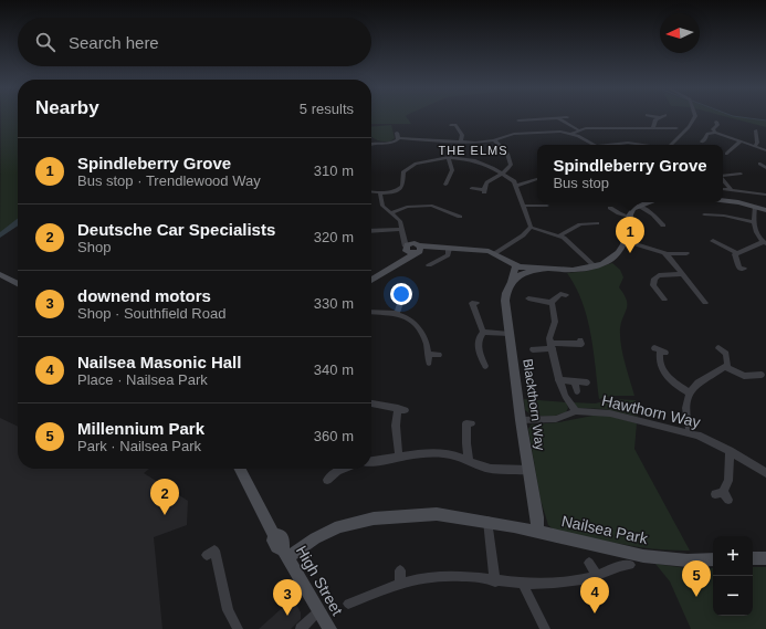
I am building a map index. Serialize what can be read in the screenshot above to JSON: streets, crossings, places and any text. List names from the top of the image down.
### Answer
{
  "streets": {
    "street": [
      "Blackthorn Way",
      "Hawthorn Way",
      "Nailsea Park",
      "High Street"
    ]
  },
  "crossings": [
    ["Blackthorn Way", "Hawthorn Way"],
    ["Blackthorn Way", "Nailsea Park"],
    ["Nailsea Park", "High Street"]
  ],
  "districts": ["THE ELMS"],
  "north": "left",
  "page": {
    "search": "Search here",
    "heading": ["Nearby", "5 results"],
    "list": [
      {
        "mark": "1",
        "name": "Spindleberry Grove",
        "note": "Bus stop · Trendlewood Way",
        "value": "310 m"
      },
      {
        "mark": "2",
        "name": "Deutsche Car Specialists",
        "note": "Shop",
        "value": "320 m"
      },
      {
        "mark": "3",
        "name": "downend motors",
        "note": "Shop · Southfield Road",
        "value": "330 m"
      },
      {
        "mark": "4",
        "name": "Nailsea Masonic Hall",
        "note": "Place · Nailsea Park",
        "value": "340 m"
      },
      {
        "mark": "5",
        "name": "Millennium Park",
        "note": "Park · Nailsea Park",
        "value": "360 m"
      }
    ],
    "popup": ["Spindleberry Grove", "Bus stop"],
    "pins": [
      "1",
      "2",
      "5",
      "4",
      "3"
    ],
    "map_buttons": ["+", "−"]
  }
}
